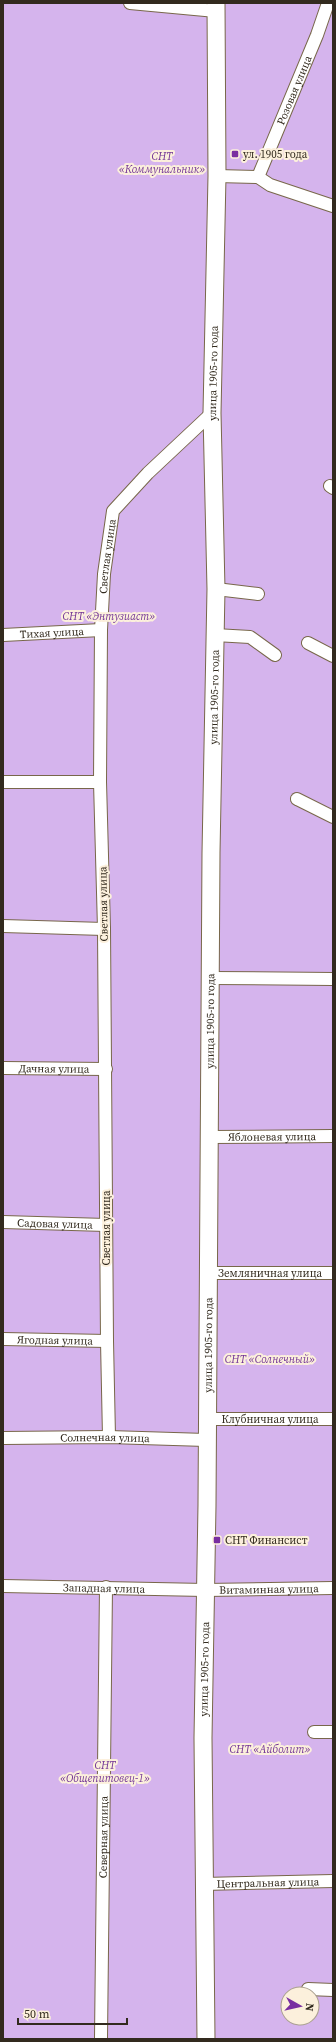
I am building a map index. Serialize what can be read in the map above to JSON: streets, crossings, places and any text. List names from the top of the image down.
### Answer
{
  "streets": {
    "street": [
      "Розовая улица",
      "улица 1905-го года",
      "Светлая улица",
      "Тихая улица",
      "Дачная улица",
      "Яблоневая улица",
      "Садовая улица",
      "Земляничная улица",
      "Ягодная улица",
      "Клубничная улица",
      "Солнечная улица",
      "Западная улица",
      "Витаминная улица",
      "Северная улица",
      "Центральная улица"
    ]
  },
  "crossings": [
    ["улица 1905-го года", "Светлая улица"],
    ["улица 1905-го года", "Яблоневая улица"],
    ["улица 1905-го года", "Земляничная улица"],
    ["улица 1905-го года", "Клубничная улица"],
    ["улица 1905-го года", "Солнечная улица"],
    ["улица 1905-го года", "Западная улица"],
    ["улица 1905-го года", "Витаминная улица"],
    ["улица 1905-го года", "Центральная улица"],
    ["Светлая улица", "Тихая улица"],
    ["Светлая улица", "Дачная улица"],
    ["Светлая улица", "Садовая улица"],
    ["Светлая улица", "Ягодная улица"],
    ["Светлая улица", "Солнечная улица"],
    ["Западная улица", "Витаминная улица"],
    ["Западная улица", "Северная улица"]
  ],
  "parks": [
    "СНТ «Коммунальник»",
    "СНТ «Энтузиаст»",
    "СНТ «Солнечный»",
    "СНТ «Айболит»",
    "СНТ «Общепитовец-1»"
  ],
  "places": {
    "transit": ["ул. 1905 года", "СНТ Финансист"]
  },
  "scale_bar": "50 m",
  "north": "right"
}
